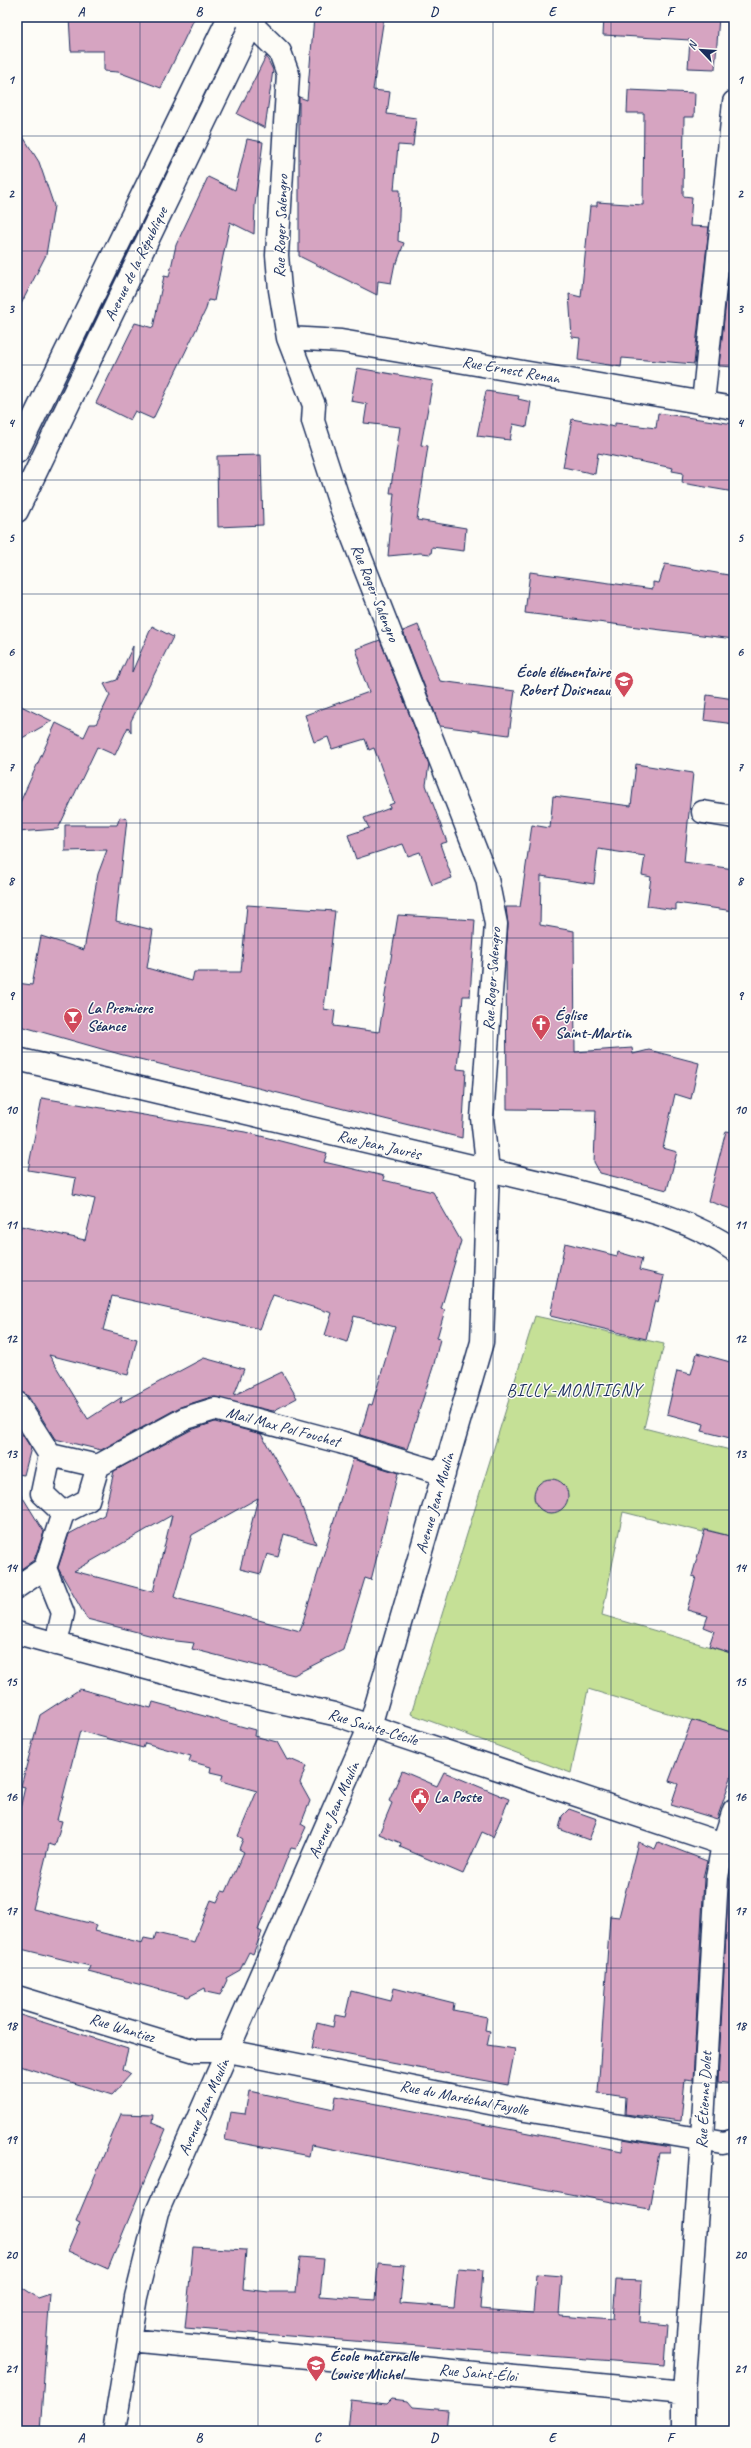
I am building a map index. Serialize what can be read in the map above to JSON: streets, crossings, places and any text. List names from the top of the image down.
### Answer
{
  "streets": {
    "street": [
      "Rue Roger Salengro",
      "Avenue de la République",
      "Rue Ernest Renan",
      "Rue Jean Jaurès",
      "Mail Max Pol Fouchet",
      "Avenue Jean Moulin",
      "Rue Sainte-Cécile",
      "Rue Wantiez",
      "Rue du Maréchal Fayolle",
      "Rue Étienne Dolet",
      "Rue Saint-Éloi"
    ]
  },
  "crossings": [
    ["Rue Roger Salengro", "Avenue de la République"],
    ["Rue Roger Salengro", "Rue Ernest Renan"],
    ["Rue Roger Salengro", "Rue Jean Jaurès"],
    ["Rue Roger Salengro", "Avenue Jean Moulin"],
    ["Rue Jean Jaurès", "Avenue Jean Moulin"],
    ["Mail Max Pol Fouchet", "Avenue Jean Moulin"],
    ["Avenue Jean Moulin", "Rue Sainte-Cécile"],
    ["Avenue Jean Moulin", "Rue Wantiez"],
    ["Avenue Jean Moulin", "Rue du Maréchal Fayolle"],
    ["Avenue Jean Moulin", "Rue Saint-Éloi"],
    ["Rue Sainte-Cécile", "Rue Étienne Dolet"],
    ["Rue Wantiez", "Rue du Maréchal Fayolle"],
    ["Rue du Maréchal Fayolle", "Rue Étienne Dolet"],
    ["Rue Étienne Dolet", "Rue Saint-Éloi"]
  ],
  "districts": ["BILLY-MONTIGNY"],
  "places": {
    "school or university": ["École élémentaire Robert Doisneau", "École maternelle Louise Michel"],
    "bar": ["La Premiere Séance"],
    "church": ["Église Saint-Martin"],
    "public building": ["La Poste"]
  },
  "north": "top left",
  "grid": {
    "columns": [
      "A",
      "B",
      "C",
      "D",
      "E",
      "F"
    ],
    "rows": [
      "1",
      "2",
      "3",
      "4",
      "5",
      "6",
      "7",
      "8",
      "9",
      "10",
      "11",
      "12",
      "13",
      "14",
      "15",
      "16",
      "17",
      "18",
      "19",
      "20",
      "21"
    ]
  }
}
